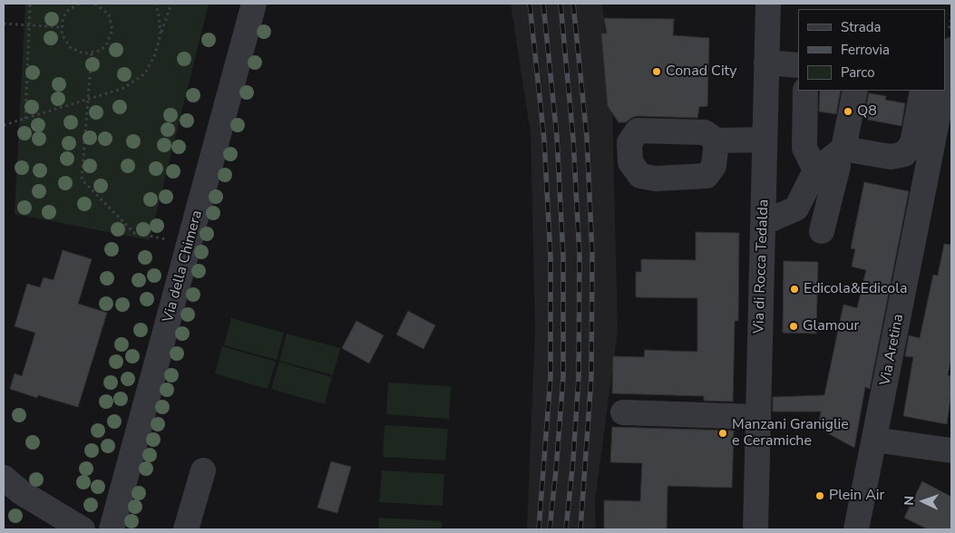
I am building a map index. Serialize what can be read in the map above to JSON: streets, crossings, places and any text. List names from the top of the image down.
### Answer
{
  "streets": {
    "street": ["Via della Chimera", "Via di Rocca Tedalda", "Via Aretina"]
  },
  "places": [
    "Conad City",
    "Q8",
    "Edicola&Edicola",
    "Glamour",
    "Manzani Graniglie e Ceramiche",
    "Plein Air"
  ],
  "legend": ["Strada", "Ferrovia", "Parco"],
  "north": "left"
}
